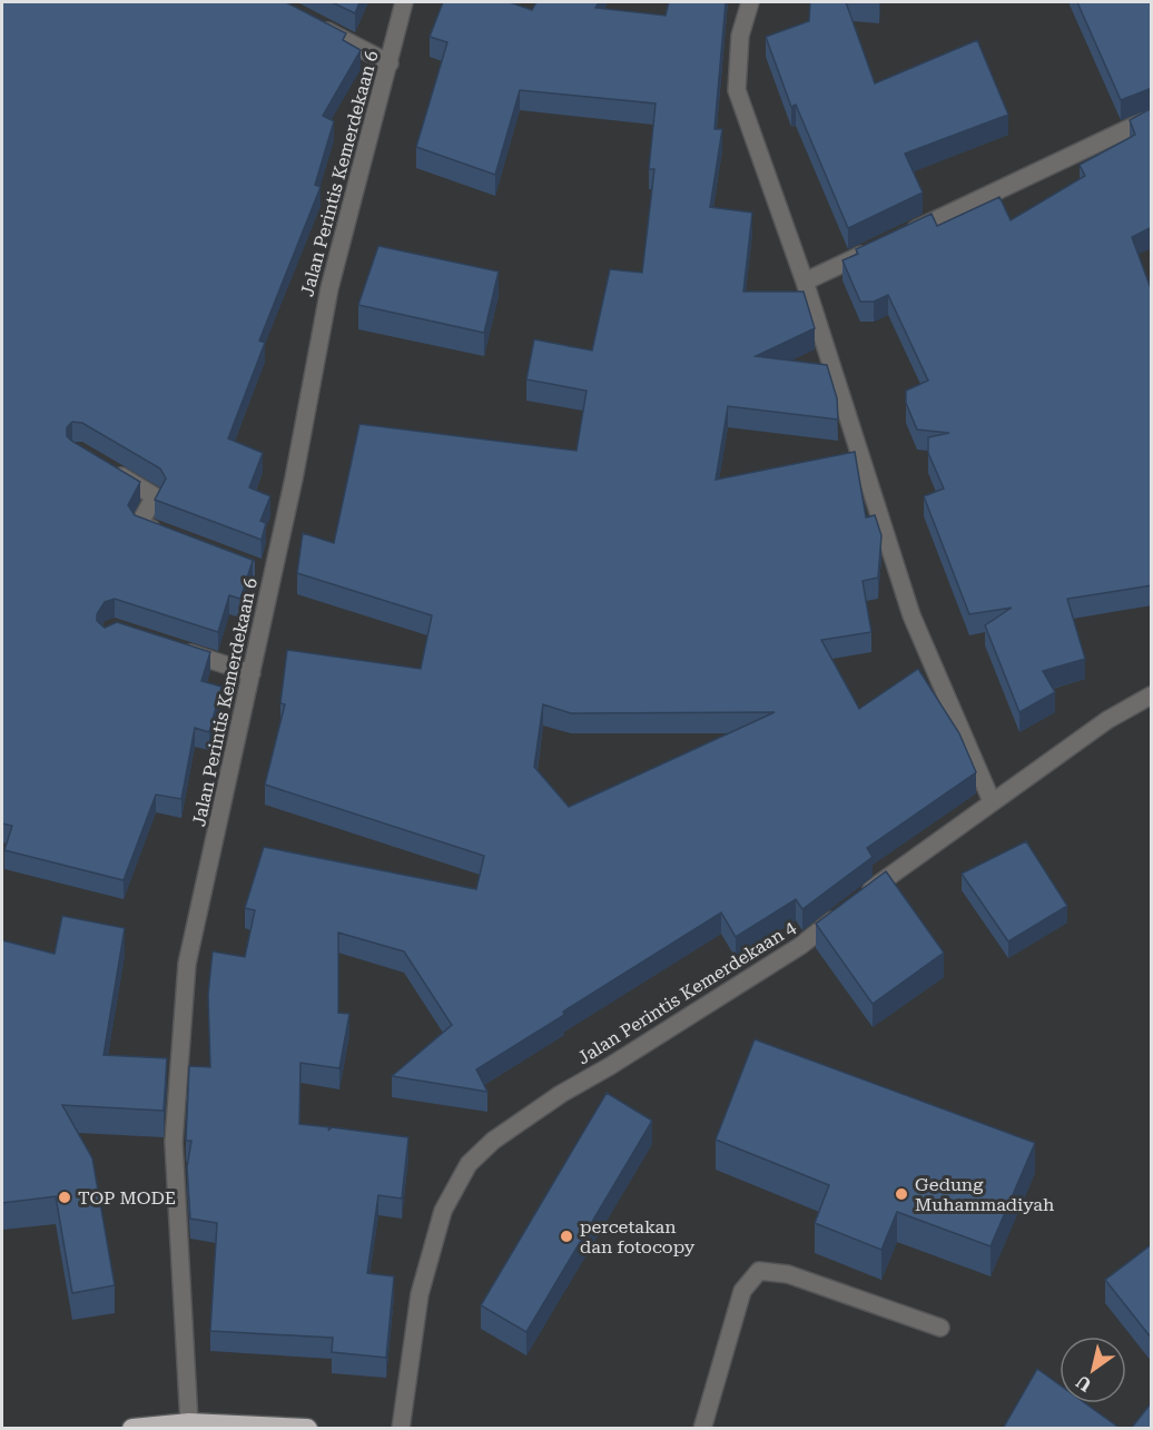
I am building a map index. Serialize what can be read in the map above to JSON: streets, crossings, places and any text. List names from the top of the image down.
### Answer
{
  "streets": {
    "street": ["Jalan Perintis Kemerdekaan 6", "Jalan Perintis Kemerdekaan 4"]
  },
  "places": ["Gedung Muhammadiyah", "TOP MODE", "percetakan dan fotocopy"],
  "north": "bottom left"
}
